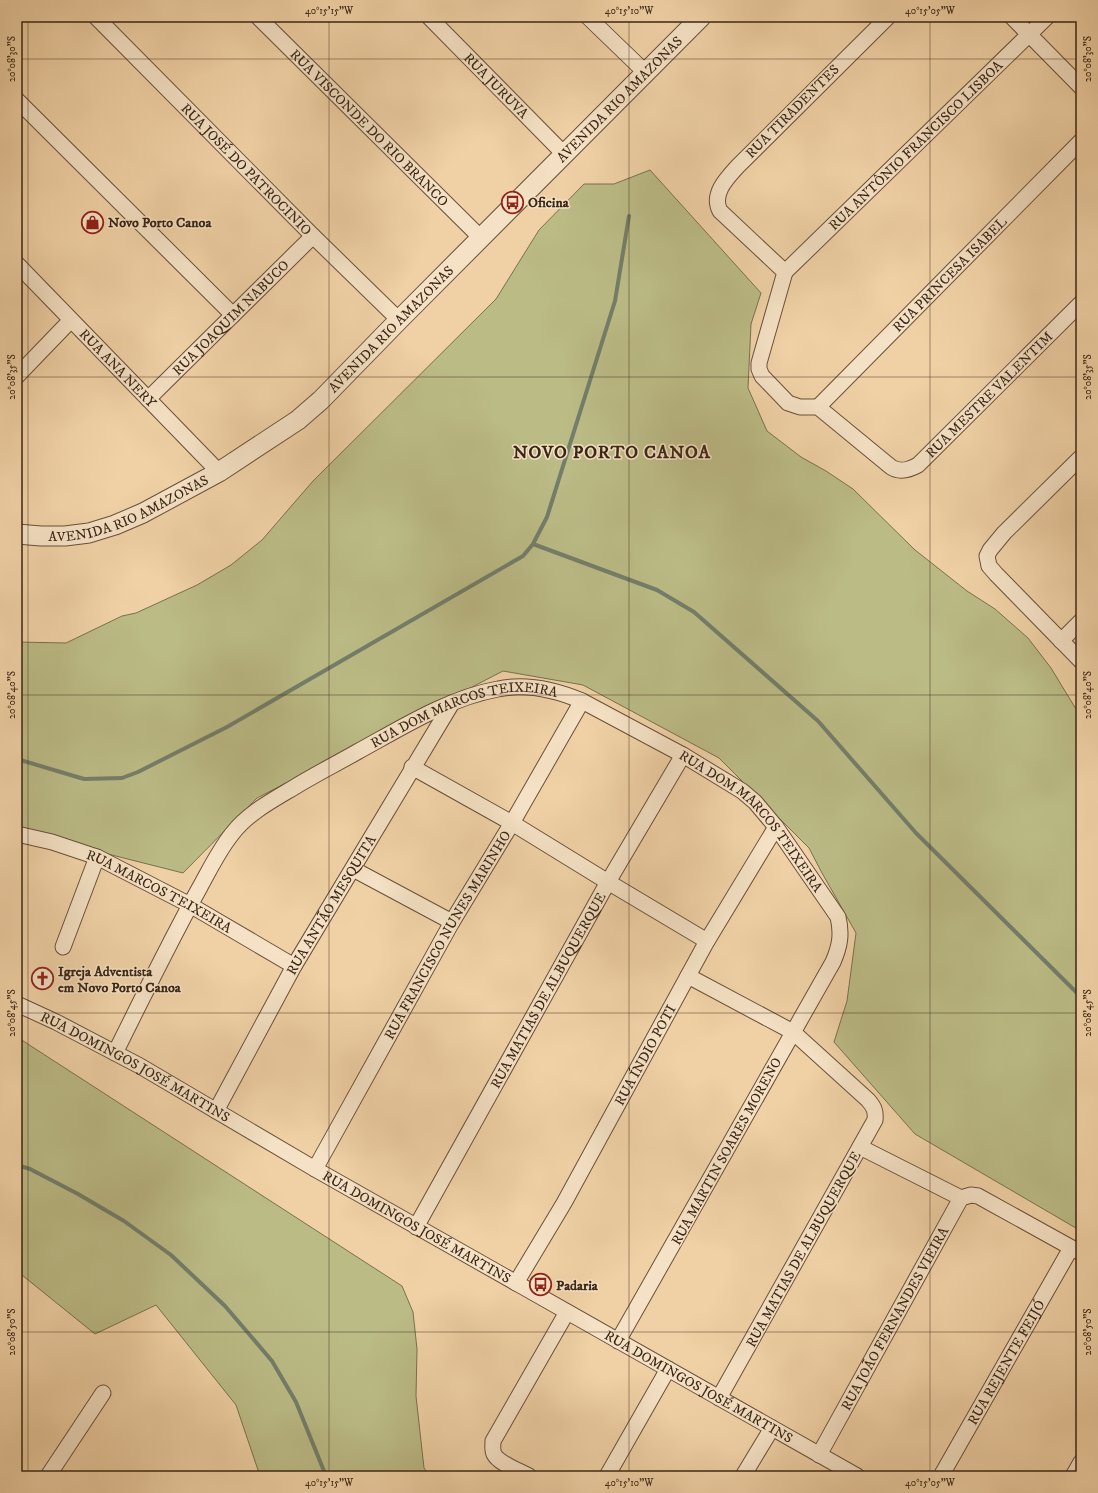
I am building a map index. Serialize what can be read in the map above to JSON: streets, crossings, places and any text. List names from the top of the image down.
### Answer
{
  "streets": {
    "street": [
      "RUA JURUVA",
      "AVENIDA RIO AMAZONAS",
      "RUA TIRADENTES",
      "RUA VISCONDE DO RIO BRANCO",
      "RUA ANTÔNIO FRANCISCO LISBOA",
      "RUA JOSÉ DO PATROCINIO",
      "RUA PRINCESA ISABEL",
      "RUA JOAQUIM NABUCO",
      "RUA ANA NERY",
      "RUA MESTRE VALENTIM",
      "RUA DOM MARCOS TEIXEIRA",
      "RUA MARCOS TEIXEIRA",
      "RUA ANTÃO MESQUITA",
      "RUA FRANCISCO NUNES MARINHO",
      "RUA MATIAS DE ALBUQUERQUE",
      "RUA ÍNDIO POTI",
      "RUA DOMINGOS JOSÉ MARTINS",
      "RUA MARTIN SOARES MORENO",
      "RUA JOÃO FERNANDES VIEIRA",
      "RUA REJENTE FEIJÓ"
    ]
  },
  "crossings": [
    ["RUA JURUVA", "AVENIDA RIO AMAZONAS"],
    ["AVENIDA RIO AMAZONAS", "RUA VISCONDE DO RIO BRANCO"],
    ["AVENIDA RIO AMAZONAS", "RUA JOSÉ DO PATROCINIO"],
    ["AVENIDA RIO AMAZONAS", "RUA ANA NERY"],
    ["RUA TIRADENTES", "RUA ANTÔNIO FRANCISCO LISBOA"],
    ["RUA JOSÉ DO PATROCINIO", "RUA JOAQUIM NABUCO"],
    ["RUA PRINCESA ISABEL", "RUA MESTRE VALENTIM"],
    ["RUA JOAQUIM NABUCO", "RUA ANA NERY"],
    ["RUA DOM MARCOS TEIXEIRA", "RUA MARCOS TEIXEIRA"],
    ["RUA DOM MARCOS TEIXEIRA", "RUA ANTÃO MESQUITA"],
    ["RUA DOM MARCOS TEIXEIRA", "RUA FRANCISCO NUNES MARINHO"],
    ["RUA DOM MARCOS TEIXEIRA", "RUA MATIAS DE ALBUQUERQUE"],
    ["RUA DOM MARCOS TEIXEIRA", "RUA ÍNDIO POTI"],
    ["RUA DOM MARCOS TEIXEIRA", "RUA DOMINGOS JOSÉ MARTINS"],
    ["RUA DOM MARCOS TEIXEIRA", "RUA MARTIN SOARES MORENO"],
    ["RUA MARCOS TEIXEIRA", "RUA ANTÃO MESQUITA"],
    ["RUA ANTÃO MESQUITA", "RUA DOMINGOS JOSÉ MARTINS"],
    ["RUA FRANCISCO NUNES MARINHO", "RUA DOMINGOS JOSÉ MARTINS"],
    ["RUA MATIAS DE ALBUQUERQUE", "RUA DOMINGOS JOSÉ MARTINS"],
    ["RUA MATIAS DE ALBUQUERQUE", "RUA MARTIN SOARES MORENO"],
    ["RUA ÍNDIO POTI", "RUA DOMINGOS JOSÉ MARTINS"],
    ["RUA DOMINGOS JOSÉ MARTINS", "RUA MARTIN SOARES MORENO"],
    ["RUA DOMINGOS JOSÉ MARTINS", "RUA JOÃO FERNANDES VIEIRA"]
  ],
  "districts": ["NOVO PORTO CANOA"],
  "places": {
    "bus stop": ["Oficina", "Padaria"],
    "shop": ["Novo Porto Canoa"],
    "church": ["Igreja Adventista em Novo Porto Canoa"]
  },
  "coordinates": [
    "40°15'15\"W",
    "40°15'10\"W",
    "40°15'05\"W",
    "20°08'30\"S",
    "20°08'35\"S",
    "20°08'40\"S",
    "20°08'45\"S",
    "20°08'50\"S"
  ]
}
